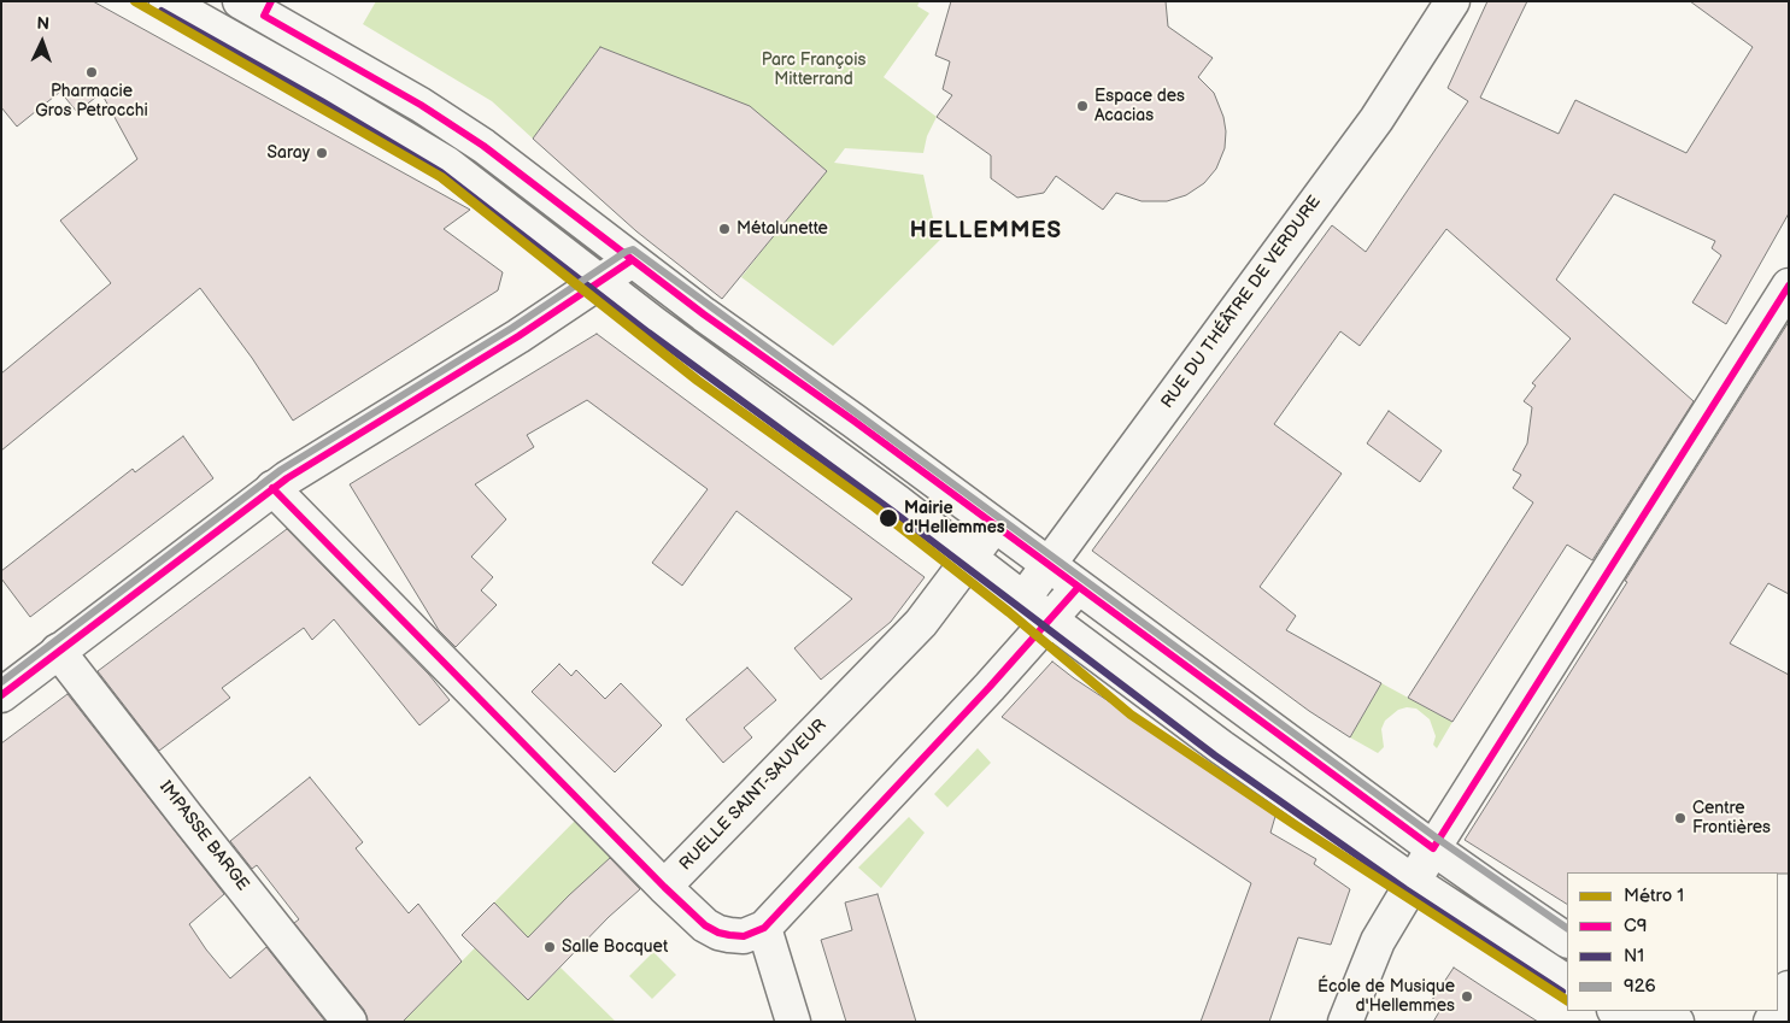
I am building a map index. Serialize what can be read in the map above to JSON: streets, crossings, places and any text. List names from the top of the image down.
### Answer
{
  "streets": {
    "street": ["RUE DU THÉÂTRE DE VERDURE", "RUELLE SAINT-SAUVEUR", "IMPASSE BARGE"]
  },
  "districts": ["HELLEMMES"],
  "parks": ["Parc François Mitterrand"],
  "places": [
    "Pharmacie Gros Petrocchi",
    "Espace des Acacias",
    "Saray",
    "Métalunette",
    "Mairie d'Hellemmes",
    "Centre Frontières",
    "Salle Bocquet",
    "École de Musique d'Hellemmes"
  ],
  "lines": [
    "metro line 1",
    "transit line C9",
    "transit line N1",
    "transit line 926"
  ],
  "legend": [
    "Métro 1",
    "C9",
    "N1",
    "926"
  ],
  "north": "top"
}
